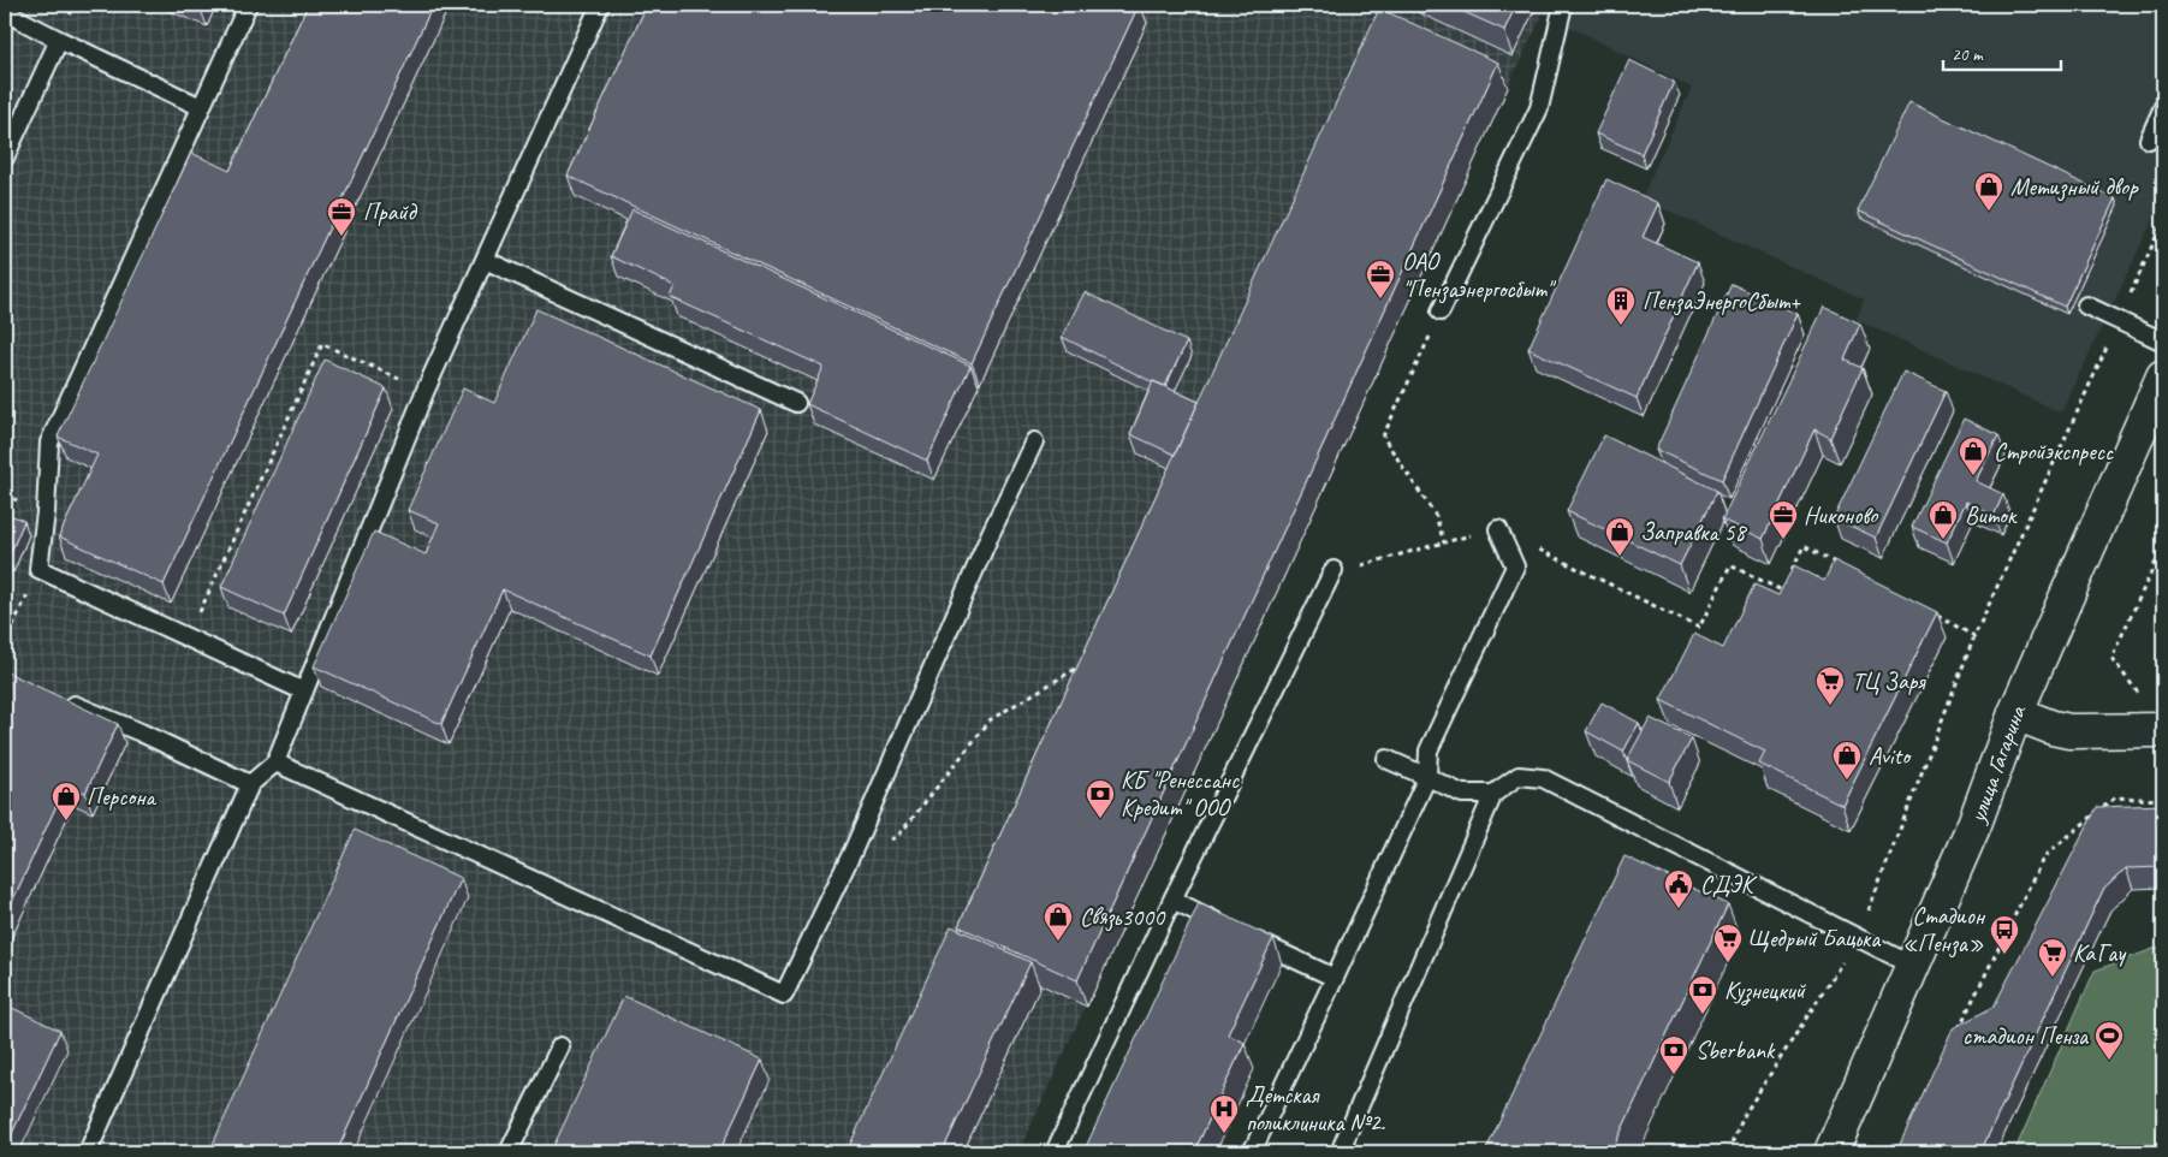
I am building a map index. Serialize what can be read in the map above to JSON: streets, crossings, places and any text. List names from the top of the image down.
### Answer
{
  "streets": {
    "main road": ["улица Гагарина"]
  },
  "places": {
    "shop": [
      "Метизный двор",
      "Стройэкспресс",
      "Виток",
      "Заправка 58",
      "Avito",
      "Персона",
      "Связь3000"
    ],
    "office": ["Прайд", "ОАО \"Пензаэнергосбыт\"", "Никоново"],
    "building": ["ПензаЭнергоСбыт+"],
    "supermarket": ["ТЦ Заря", "Щедрый Бацька", "КаГау"],
    "bank": ["КБ \"Ренессанс Кредит\" ООО", "Кузнецкий", "Sberbank"],
    "public building": ["СДЭК"],
    "bus stop": ["Стадион «Пенза»"],
    "sports": ["стадион Пенза"],
    "hospital": ["Детская поликлиника №2."]
  },
  "scale_bar": "20 m"
}
